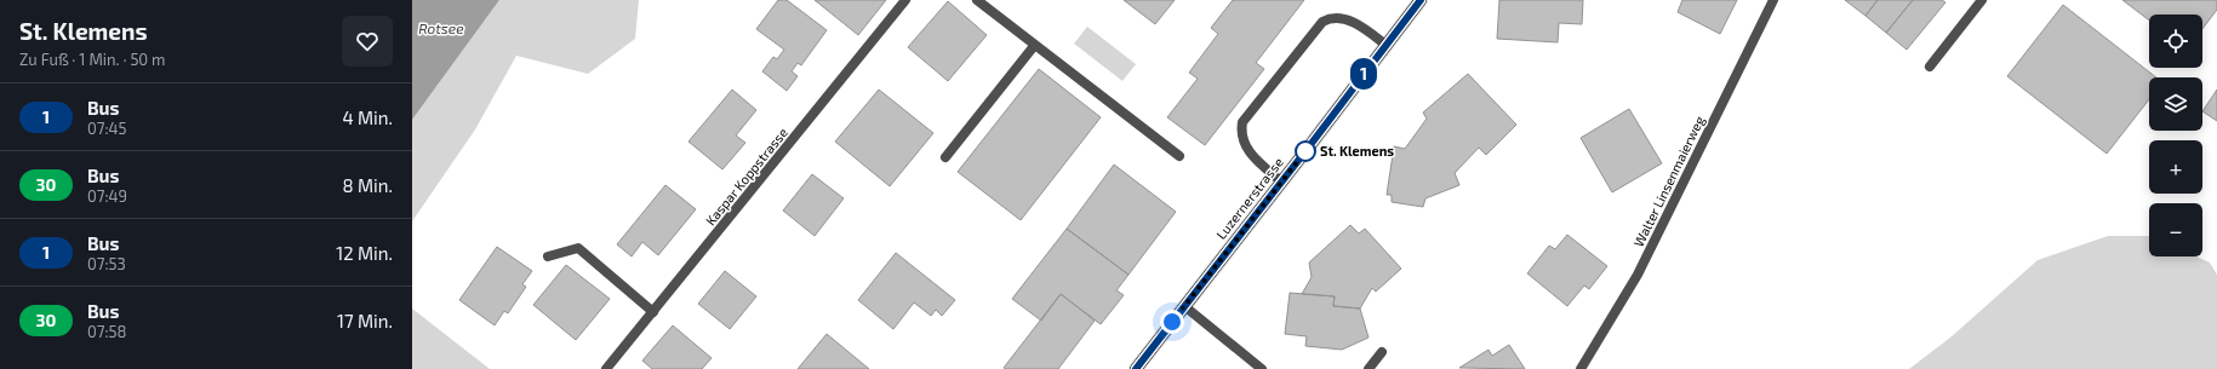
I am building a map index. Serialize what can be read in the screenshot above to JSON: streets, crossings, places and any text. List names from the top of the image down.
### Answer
{
  "streets": {
    "main road": ["Luzernerstrasse"],
    "street": ["Kaspar Koppstrasse", "Walter Linsenmaierweg"]
  },
  "water": ["Rotsee"],
  "places": ["St. Klemens"],
  "lines": ["bus line 1"],
  "page": {
    "heading": ["St. Klemens", "Zu Fuß · 1 Min. · 50 m"],
    "on_map": "1",
    "map_buttons": ["+", "−"],
    "list": [
      {
        "mark": "1",
        "name": "Bus",
        "note": "07:45",
        "value": "4 Min."
      },
      {
        "mark": "30",
        "name": "Bus",
        "note": "07:49",
        "value": "8 Min."
      },
      {
        "mark": "1",
        "name": "Bus",
        "note": "07:53",
        "value": "12 Min."
      },
      {
        "mark": "30",
        "name": "Bus",
        "note": "07:58",
        "value": "17 Min."
      }
    ]
  }
}
